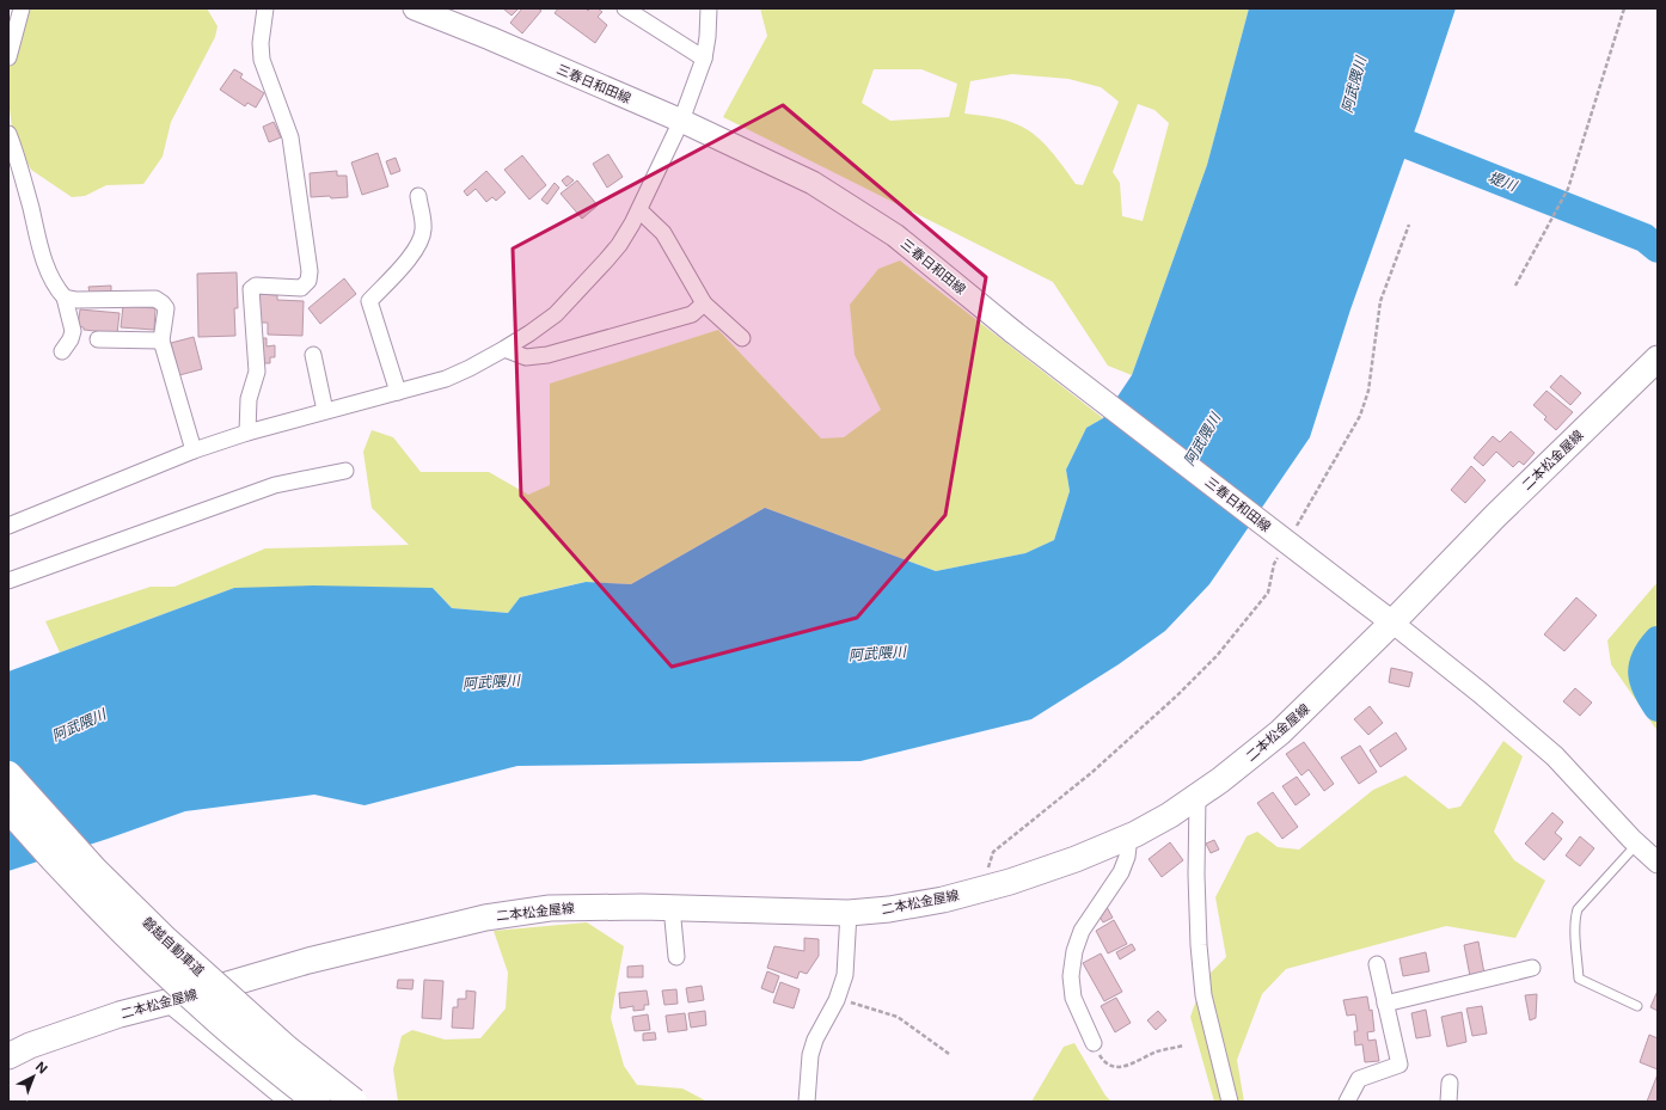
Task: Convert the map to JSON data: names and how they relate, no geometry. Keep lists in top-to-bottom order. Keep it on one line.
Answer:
{"streets":{"highway":["磐越自動車道"],"main road":["三春日和田線","二本松金屋線"]},"crossings":[["三春日和田線","二本松金屋線"]],"water":["阿武隈川","堤川"],"north":"top right"}
